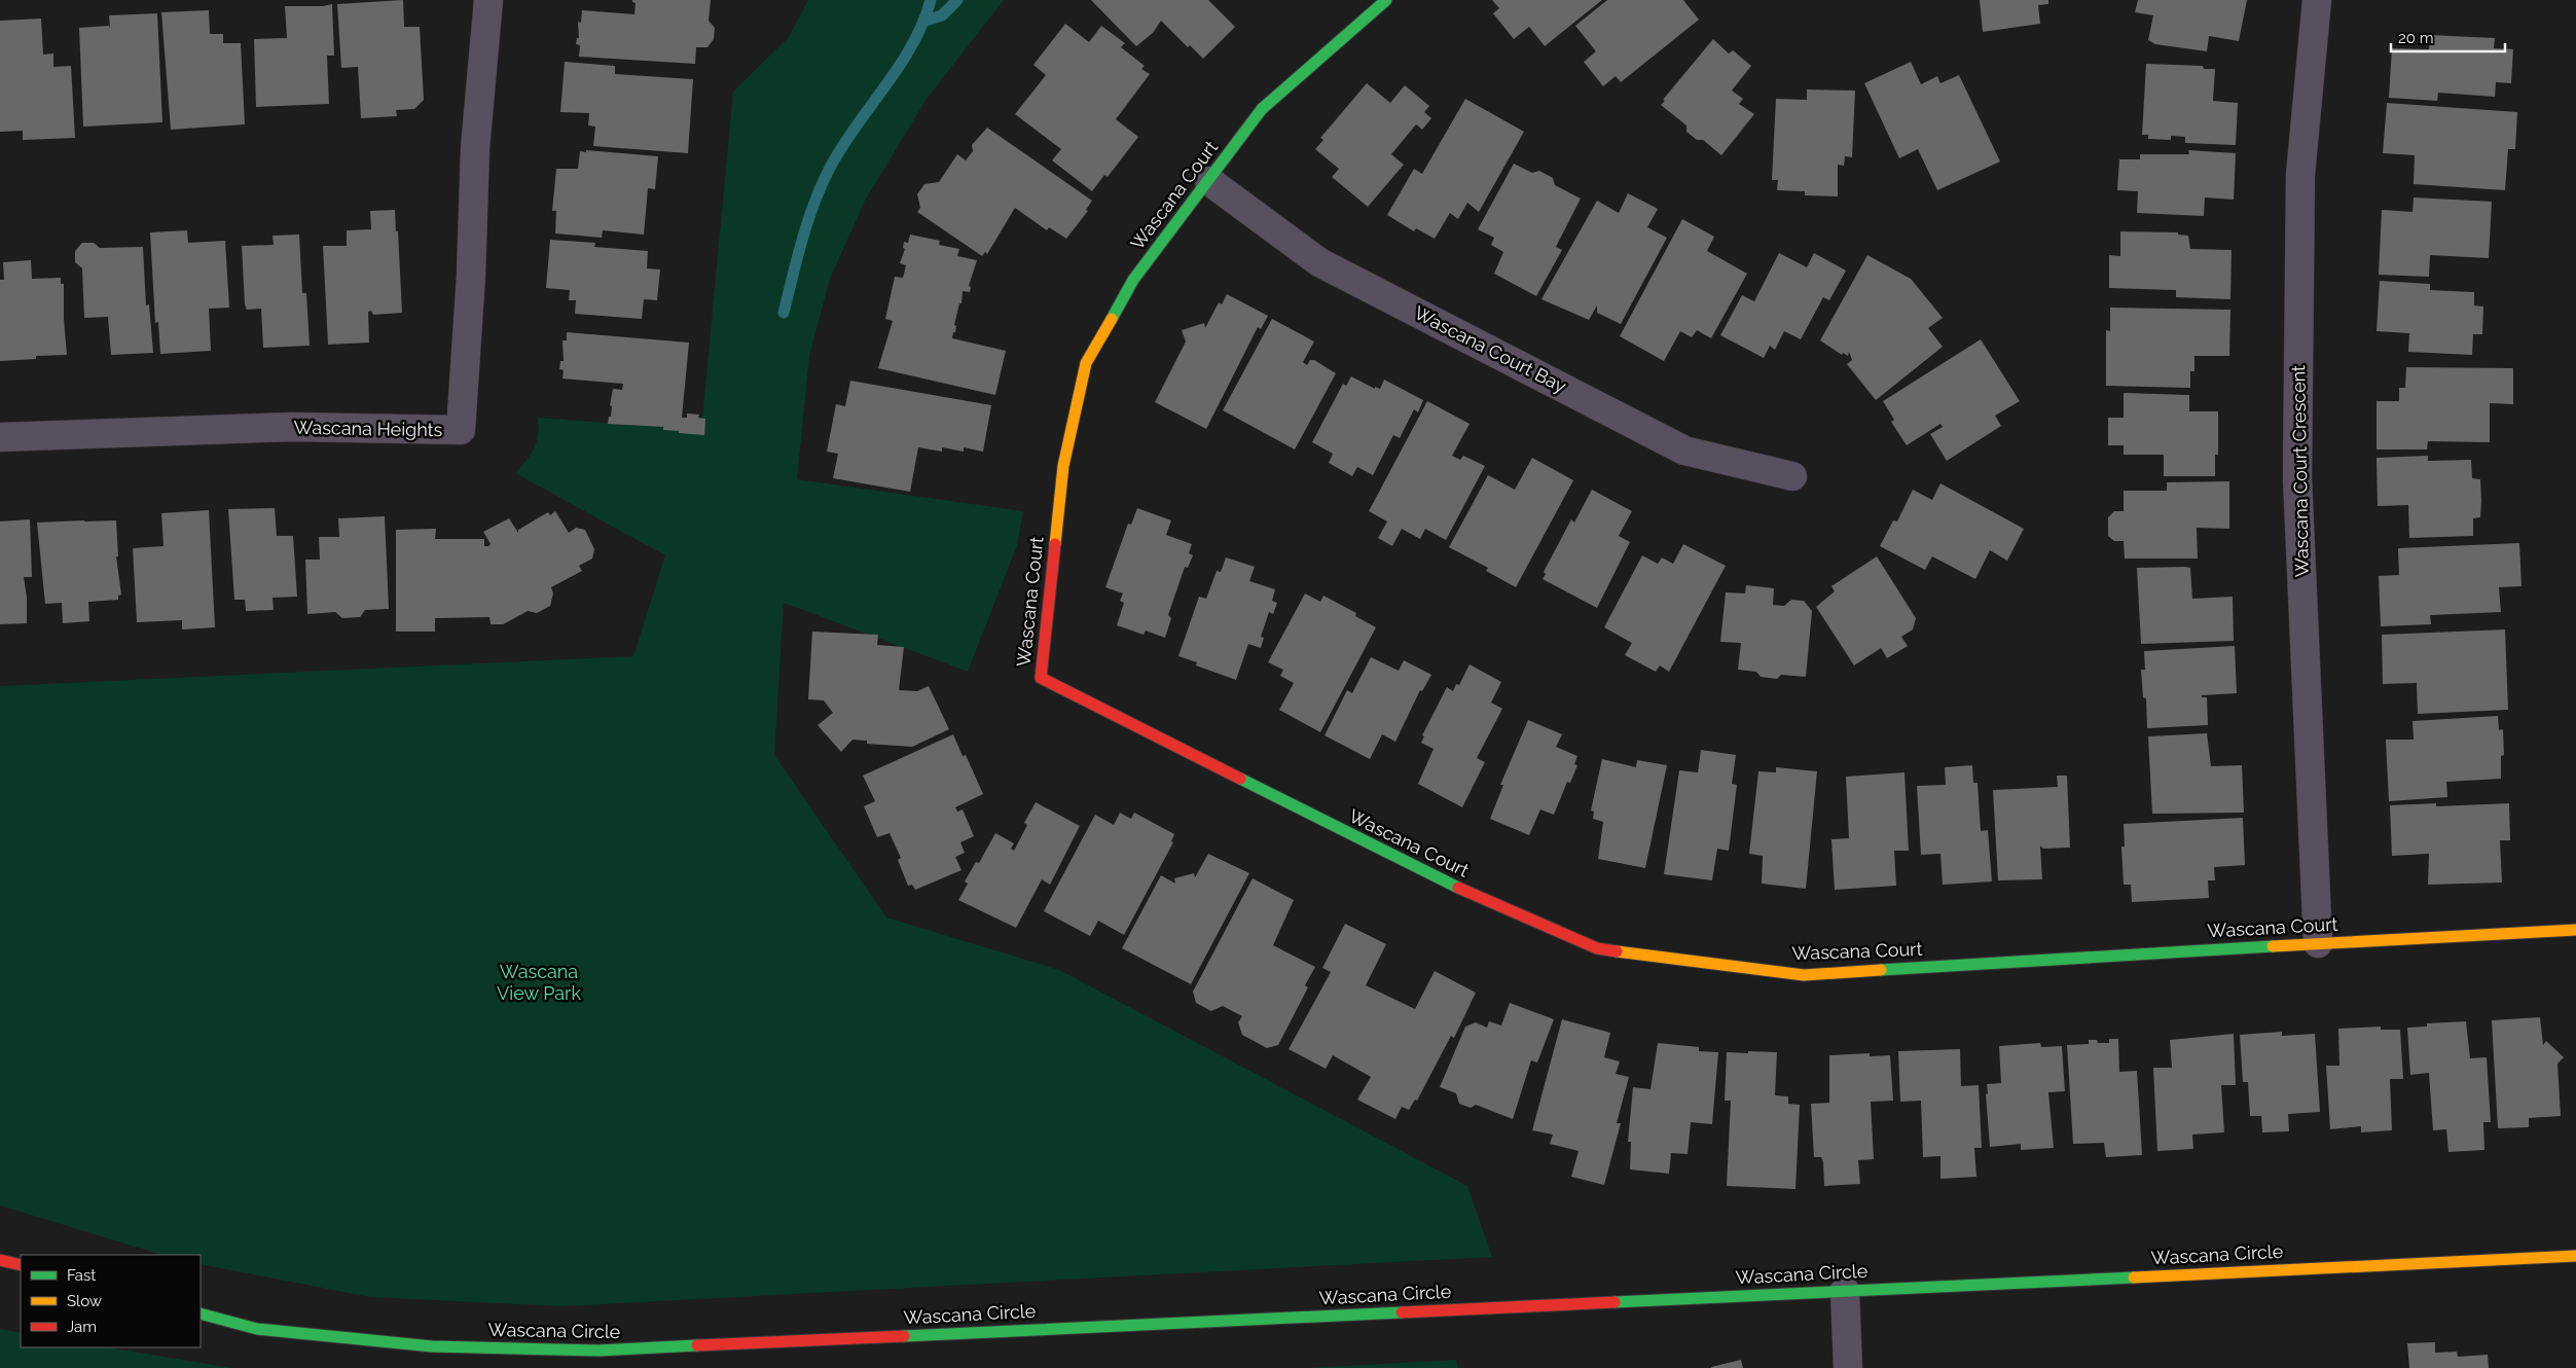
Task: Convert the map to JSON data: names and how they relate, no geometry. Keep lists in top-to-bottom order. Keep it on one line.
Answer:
{"streets":{"street":["Wascana Court","Wascana Court Bay","Wascana Heights","Wascana Court Crescent","Wascana Circle"]},"crossings":[["Wascana Court","Wascana Court Bay"],["Wascana Court","Wascana Court Crescent"]],"parks":["Wascana View Park"],"legend":["Fast","Slow","Jam"],"scale_bar":"20 m"}
